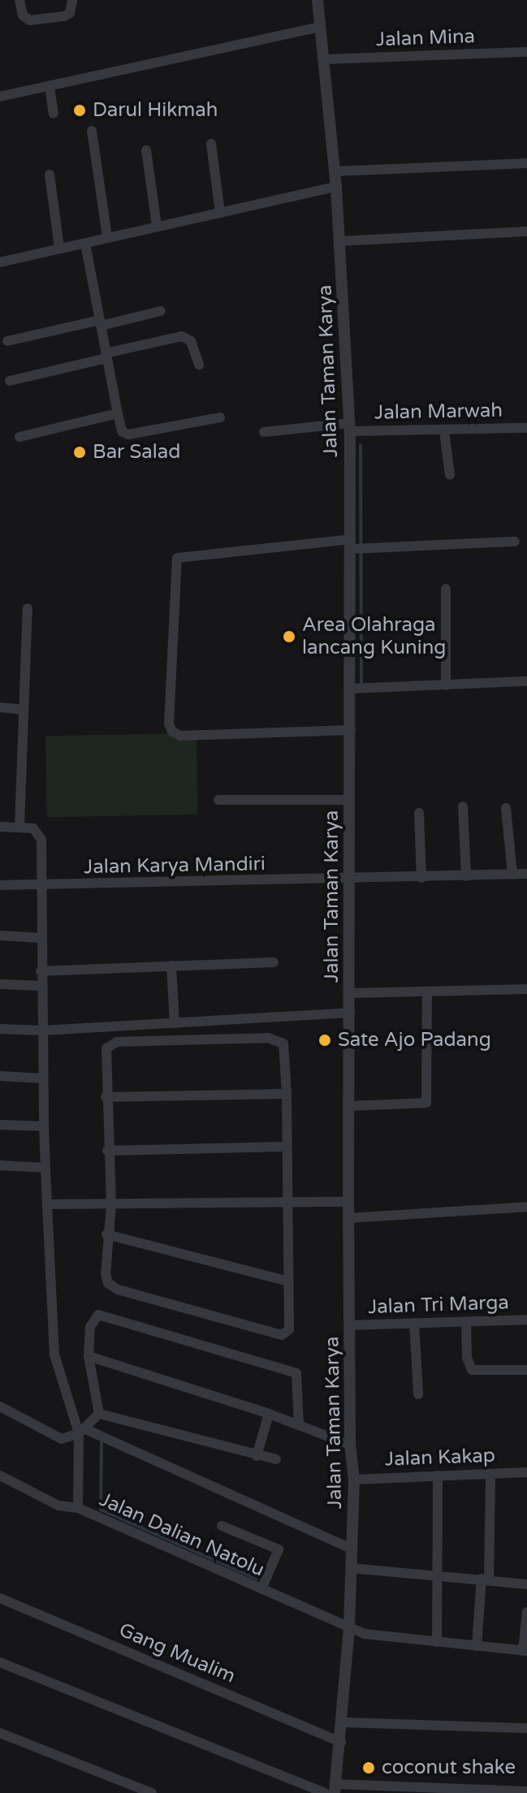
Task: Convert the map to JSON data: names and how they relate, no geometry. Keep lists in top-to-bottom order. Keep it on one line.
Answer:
{"streets":{"street":["Jalan Mina","Jalan Taman Karya","Jalan Marwah","Jalan Karya Mandiri","Jalan Tri Marga","Jalan Kakap","Jalan Dalian Natolu","Gang Mualim"]},"crossings":[["Jalan Mina","Jalan Taman Karya"],["Jalan Taman Karya","Jalan Marwah"],["Jalan Taman Karya","Jalan Karya Mandiri"],["Jalan Taman Karya","Jalan Tri Marga"],["Jalan Taman Karya","Jalan Kakap"],["Jalan Taman Karya","Jalan Dalian Natolu"],["Jalan Taman Karya","Gang Mualim"]],"places":["Darul Hikmah","Bar Salad","Area Olahraga lancang Kuning","Sate Ajo Padang","coconut shake"]}
